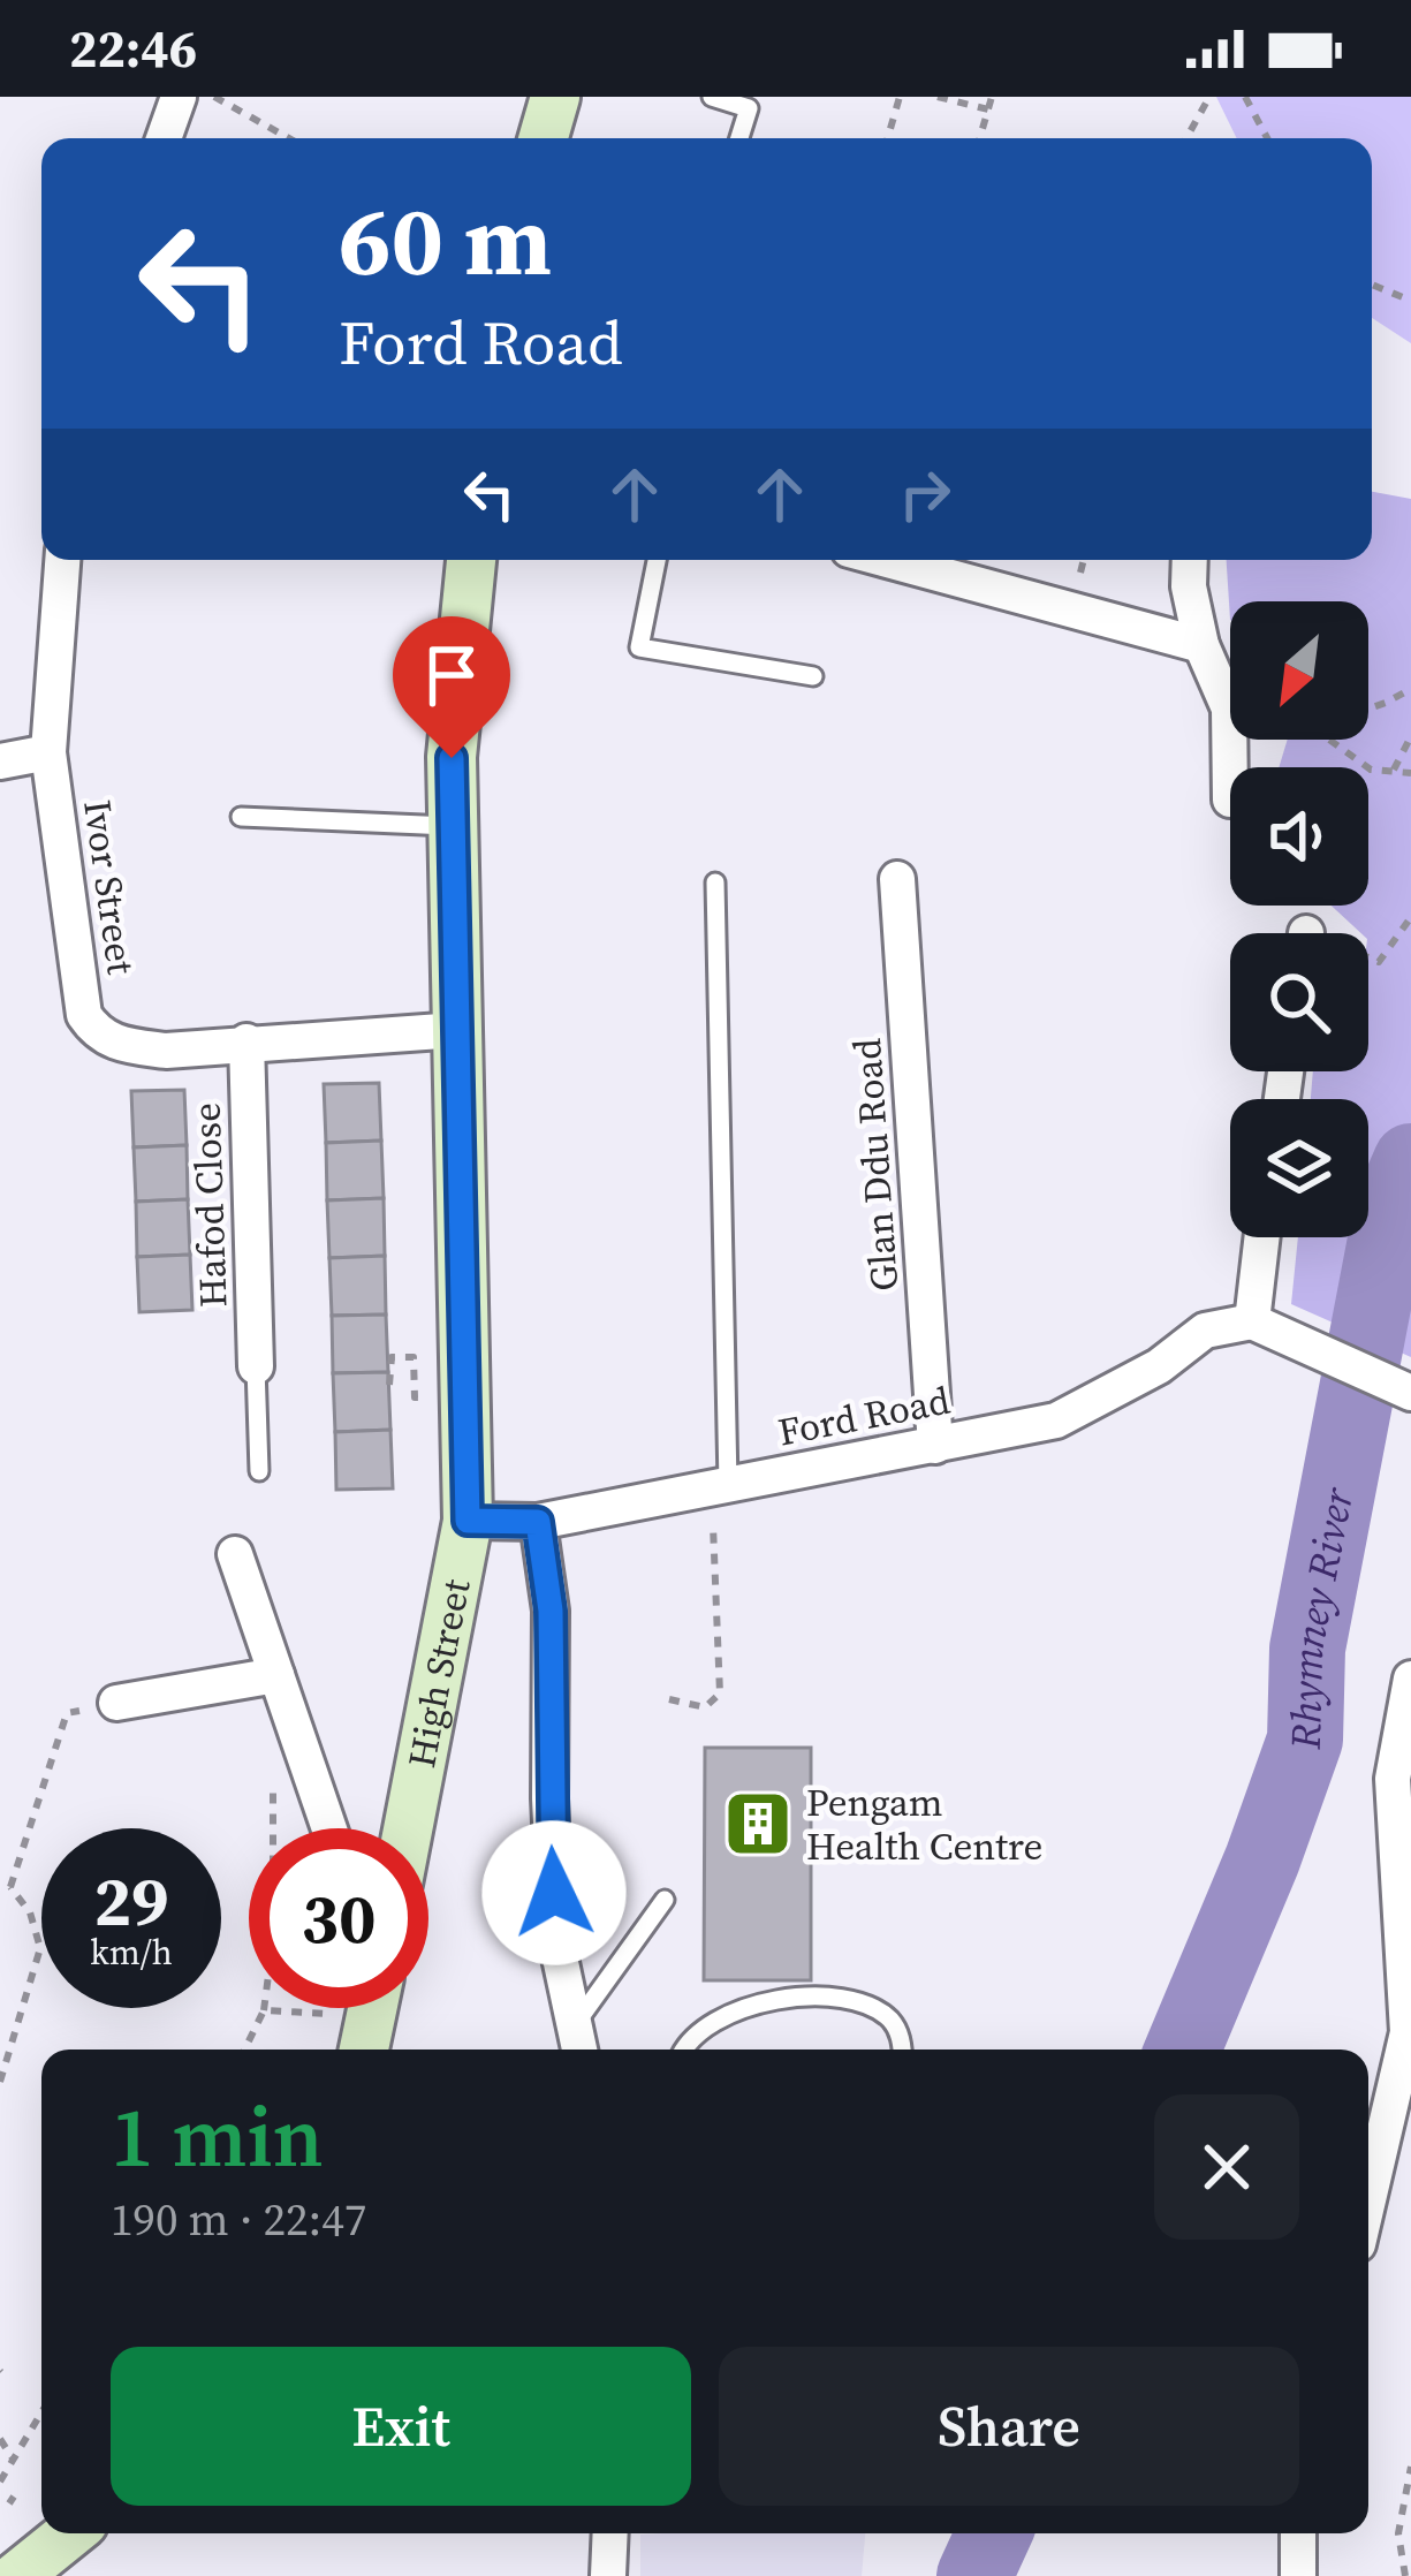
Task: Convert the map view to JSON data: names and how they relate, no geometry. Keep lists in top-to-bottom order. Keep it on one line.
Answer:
{"streets":{"main road":["High Street"],"street":["Ivor Street","Glan Ddu Road","Hafod Close","Ford Road"]},"crossings":[["Ivor Street","Hafod Close"],["Ivor Street","High Street"],["Glan Ddu Road","Ford Road"],["Ford Road","High Street"]],"water":["Rhymney River"],"places":{"building":["Pengam Health Centre"]},"north":"bottom left","page":{"status":"22:46","turn":["60 m","Ford Road"],"speed":"29 km/h","limit":"30","heading":["1 min","190 m · 22:47"],"buttons":["Exit","Share"]}}
